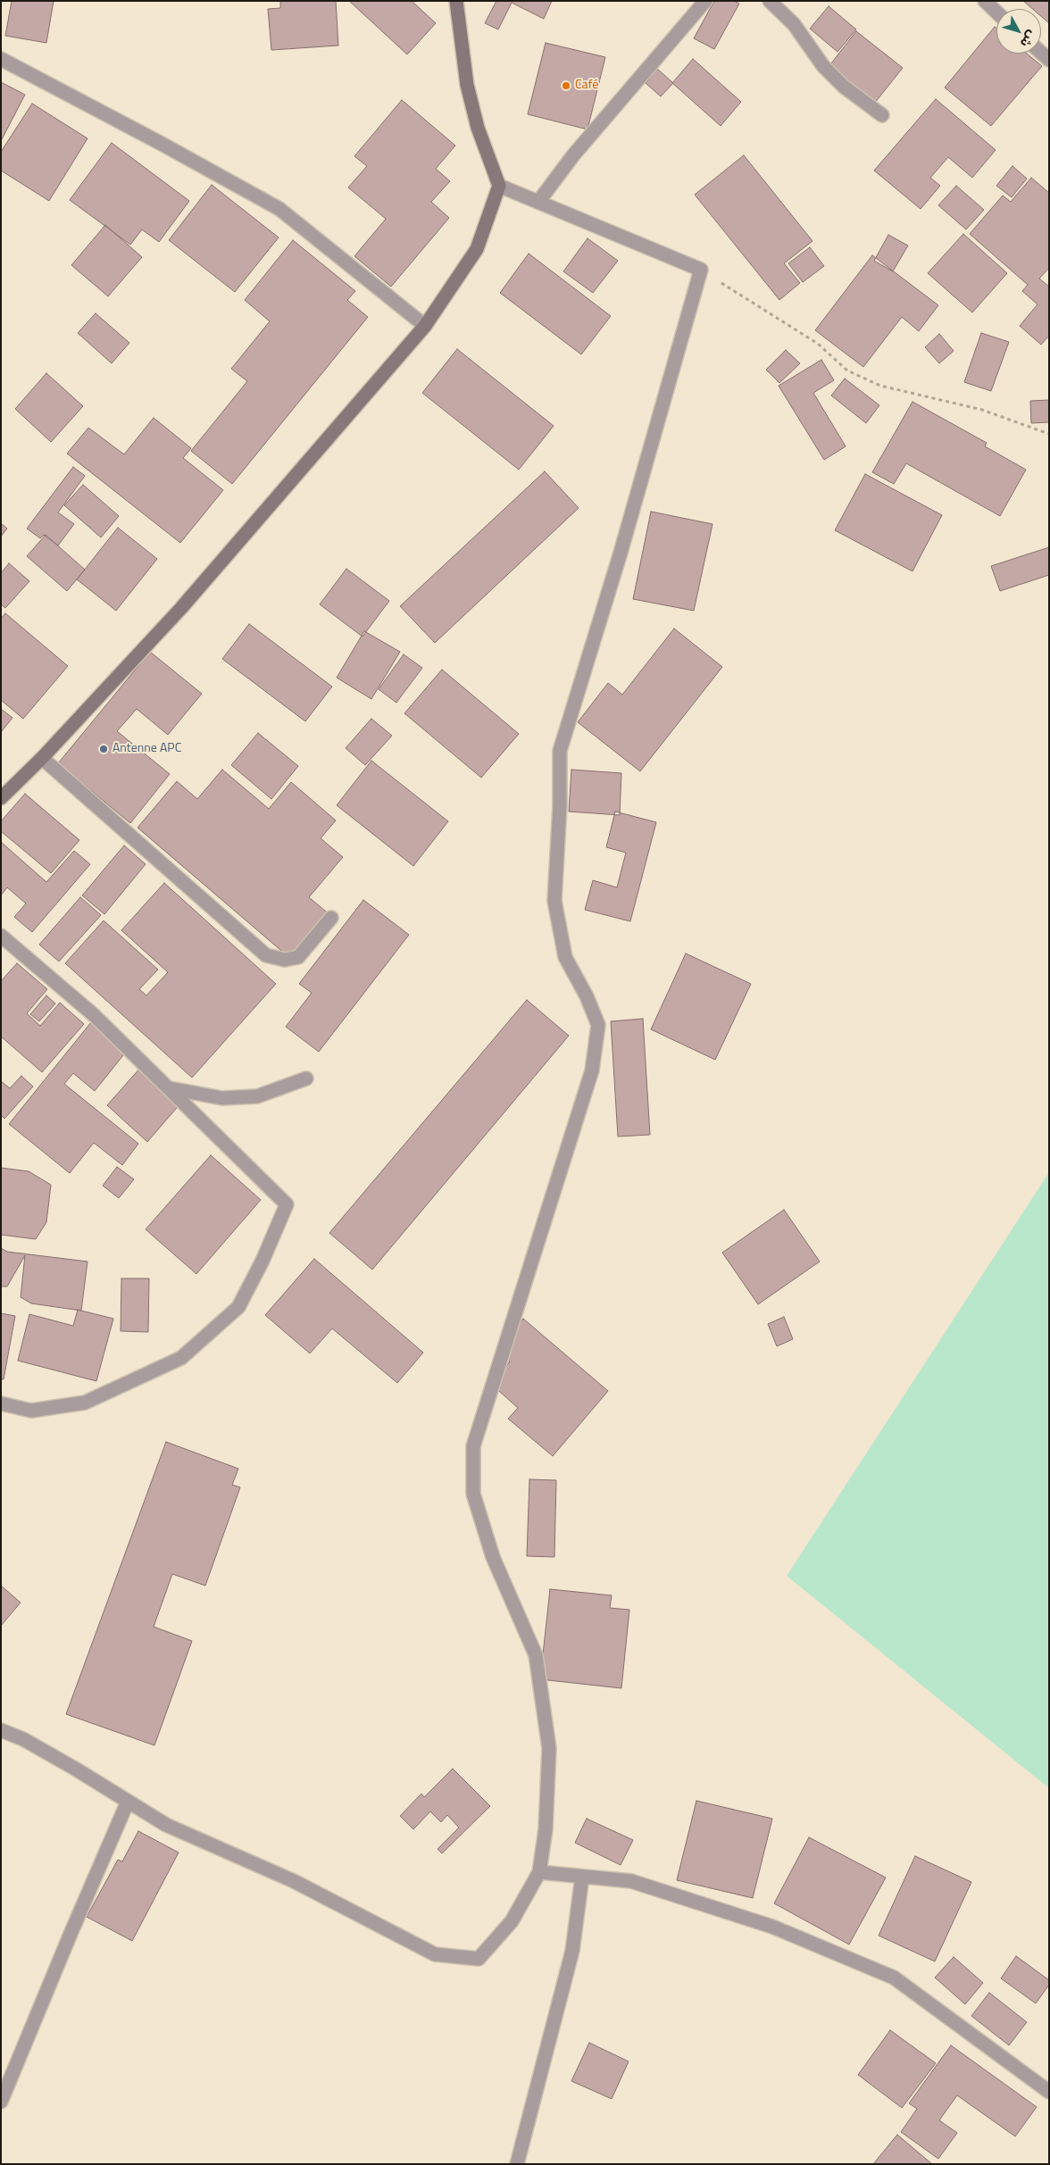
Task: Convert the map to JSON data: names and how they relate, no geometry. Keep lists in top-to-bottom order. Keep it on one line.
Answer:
{"places":["Café","Antenne APC"],"north":"bottom right"}
